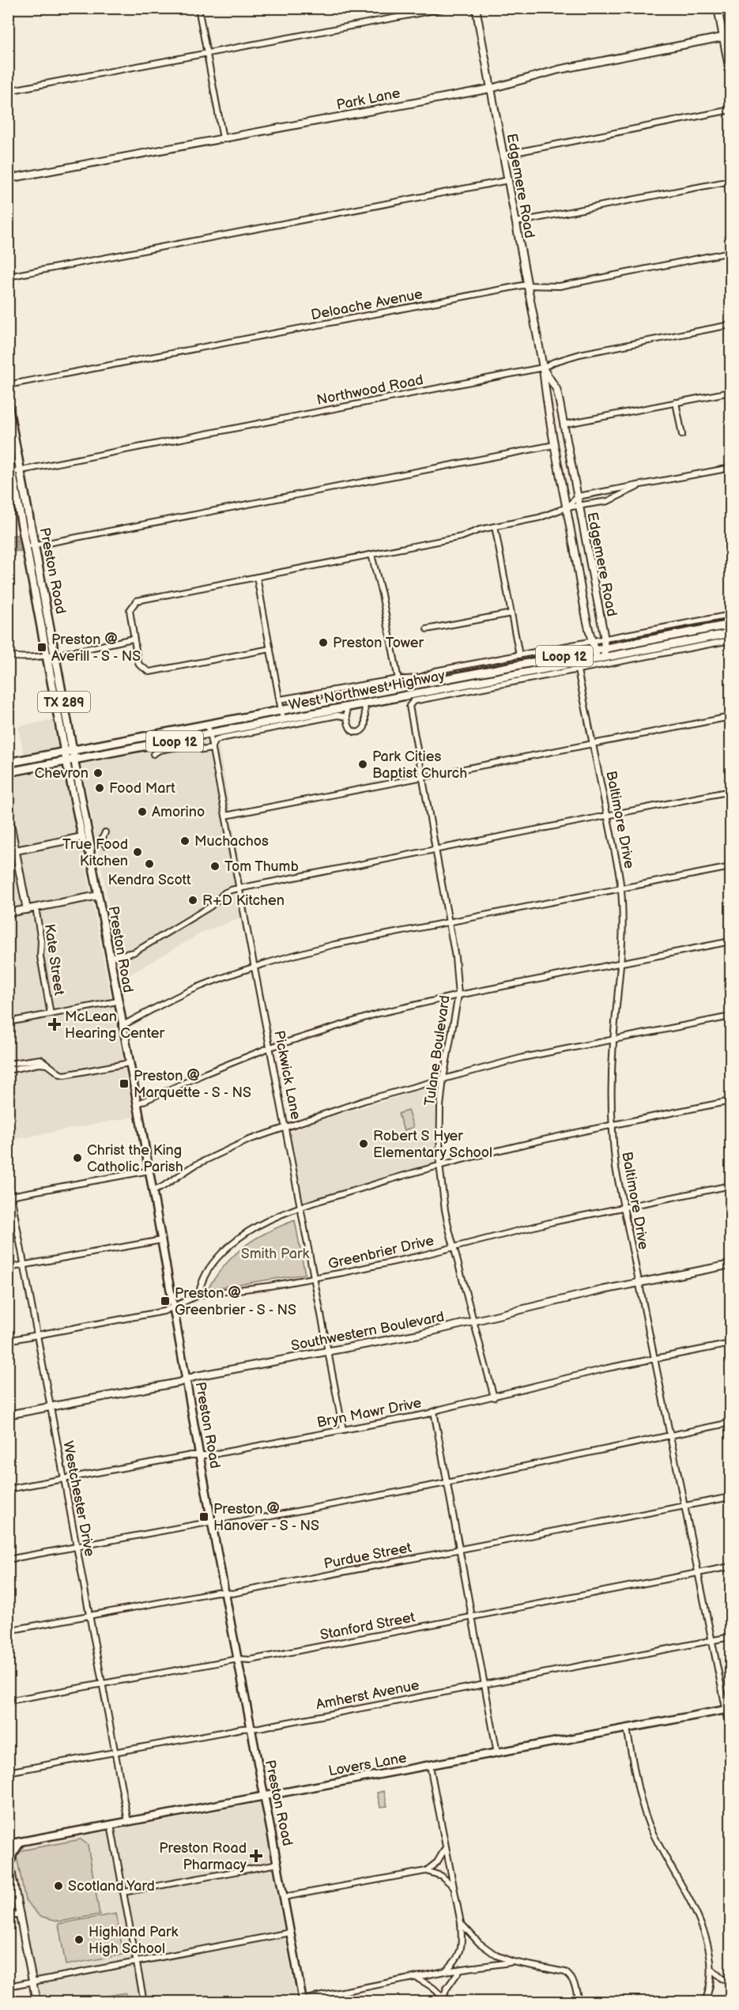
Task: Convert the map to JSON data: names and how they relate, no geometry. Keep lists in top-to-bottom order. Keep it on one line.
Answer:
{"streets":{"main road":["Preston Road","Loop 12","West Northwest Highway","TX 289","Lovers Lane"],"street":["Park Lane","Edgemere Road","Deloache Avenue","Northwood Road","Baltimore Drive","Kate Street","Tulane Boulevard","Pickwick Lane","Greenbrier Drive","Southwestern Boulevard","Bryn Mawr Drive","Westchester Drive","Purdue Street","Stanford Street","Amherst Avenue"]},"crossings":[["Park Lane","Edgemere Road"],["Edgemere Road","Deloache Avenue"],["Edgemere Road","Northwood Road"],["Edgemere Road","West Northwest Highway"],["Northwood Road","Preston Road"],["Preston Road","West Northwest Highway"],["Preston Road","Greenbrier Drive"],["Preston Road","Southwestern Boulevard"],["Preston Road","Bryn Mawr Drive"],["Preston Road","Purdue Street"],["Preston Road","Stanford Street"],["Preston Road","Amherst Avenue"],["Preston Road","Lovers Lane"],["West Northwest Highway","Pickwick Lane"],["Baltimore Drive","Tulane Boulevard"],["Baltimore Drive","Greenbrier Drive"],["Baltimore Drive","Southwestern Boulevard"],["Baltimore Drive","Bryn Mawr Drive"],["Baltimore Drive","Purdue Street"],["Baltimore Drive","Stanford Street"],["Baltimore Drive","Amherst Avenue"],["Baltimore Drive","Lovers Lane"],["Tulane Boulevard","Greenbrier Drive"],["Tulane Boulevard","Southwestern Boulevard"],["Tulane Boulevard","Bryn Mawr Drive"],["Pickwick Lane","Greenbrier Drive"],["Pickwick Lane","Southwestern Boulevard"],["Pickwick Lane","Bryn Mawr Drive"],["Greenbrier Drive","Westchester Drive"],["Southwestern Boulevard","Westchester Drive"],["Bryn Mawr Drive","Westchester Drive"],["Westchester Drive","Purdue Street"],["Westchester Drive","Stanford Street"],["Westchester Drive","Amherst Avenue"],["Westchester Drive","Lovers Lane"]],"parks":["Smith Park"],"places":{"other":["Preston Tower","Park Cities Baptist Church","Chevron","Food Mart","Amorino","Muchachos","True Food Kitchen","Kendra Scott","Tom Thumb","R+D Kitchen","Robert S Hyer Elementary School","Christ the King Catholic Parish","Scotland Yard","Highland Park High School"],"transit":["Preston @ Averill - S - NS","Preston @ Marquette - S - NS","Preston @ Greenbrier - S - NS","Preston @ Hanover - S - NS"],"health":["McLean Hearing Center","Preston Road Pharmacy"]}}
